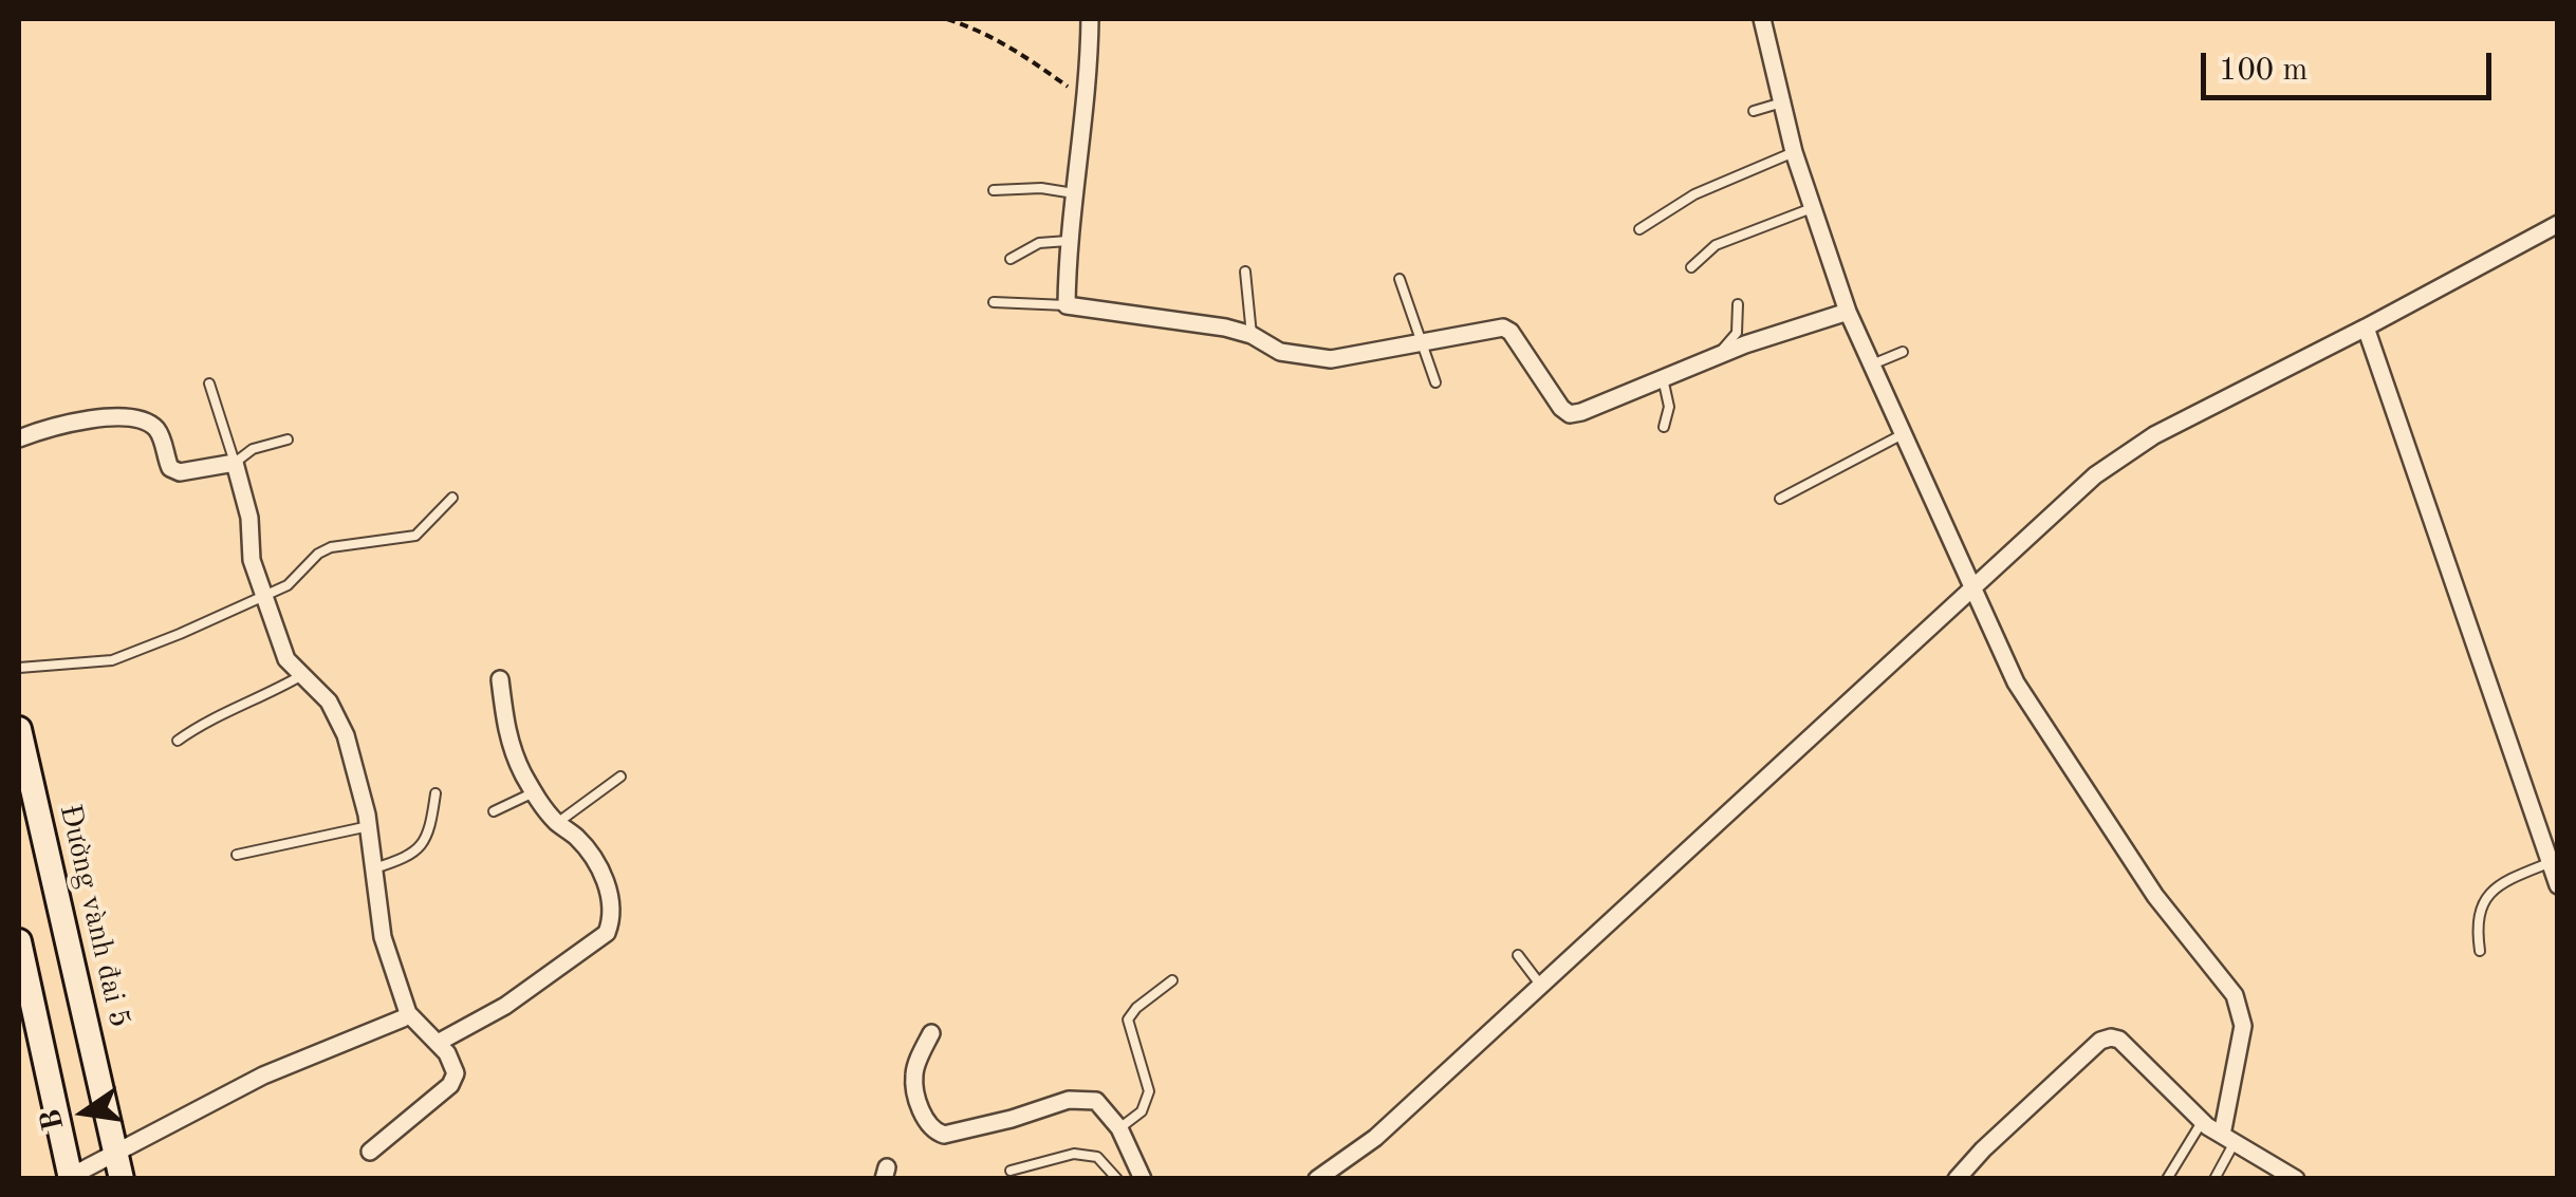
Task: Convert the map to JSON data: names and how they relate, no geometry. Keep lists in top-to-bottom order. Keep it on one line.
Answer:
{"streets":{"main road":["Đường vành đai 5"]},"scale_bar":"100 m","north":"left"}
